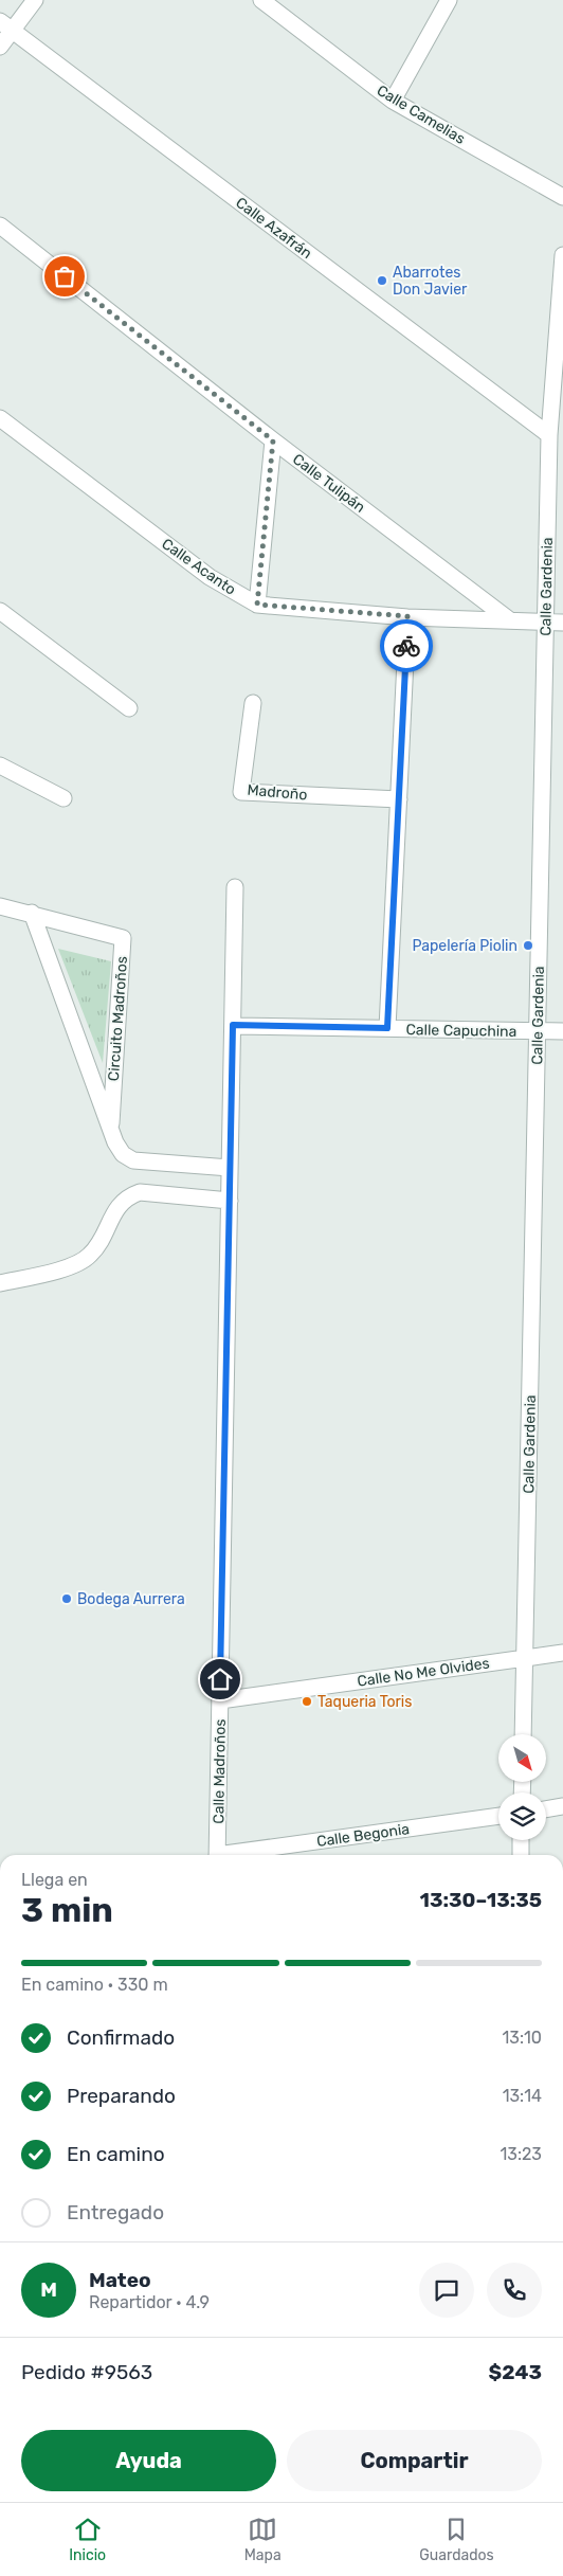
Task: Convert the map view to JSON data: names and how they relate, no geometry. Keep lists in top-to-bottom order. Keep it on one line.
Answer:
{"streets":{"street":["Calle Camelias","Calle Azafrán","Calle Tulipán","Calle Acanto","Calle Gardenia","Madroño","Circuito Madroños","Calle Capuchina","Calle No Me Olvides","Calle Madroños","Calle Begonia"]},"crossings":[["Calle Azafrán","Calle Gardenia"],["Calle Tulipán","Calle Acanto"],["Calle Acanto","Calle Gardenia"],["Calle Gardenia","Calle Capuchina"],["Calle Gardenia","Calle No Me Olvides"],["Circuito Madroños","Calle Madroños"],["Calle Capuchina","Calle Madroños"],["Calle No Me Olvides","Calle Madroños"]],"places":["Abarrotes Don Javier","Papelería Piolin","Bodega Aurrera","Taqueria Toris"],"north":"bottom right","page":{"heading":["3 min","Llega en","13:30–13:35"],"panel":["Mateo","Repartidor · 4.9","Pedido #9563","$243"],"bar":"En camino · 330 m","list":[["Confirmado","13:10"],["Preparando","13:14"],["En camino","13:23"],"Entregado"],"round":"M","buttons":["Ayuda","Compartir"],"tabs":["Inicio","Mapa","Guardados"]}}
